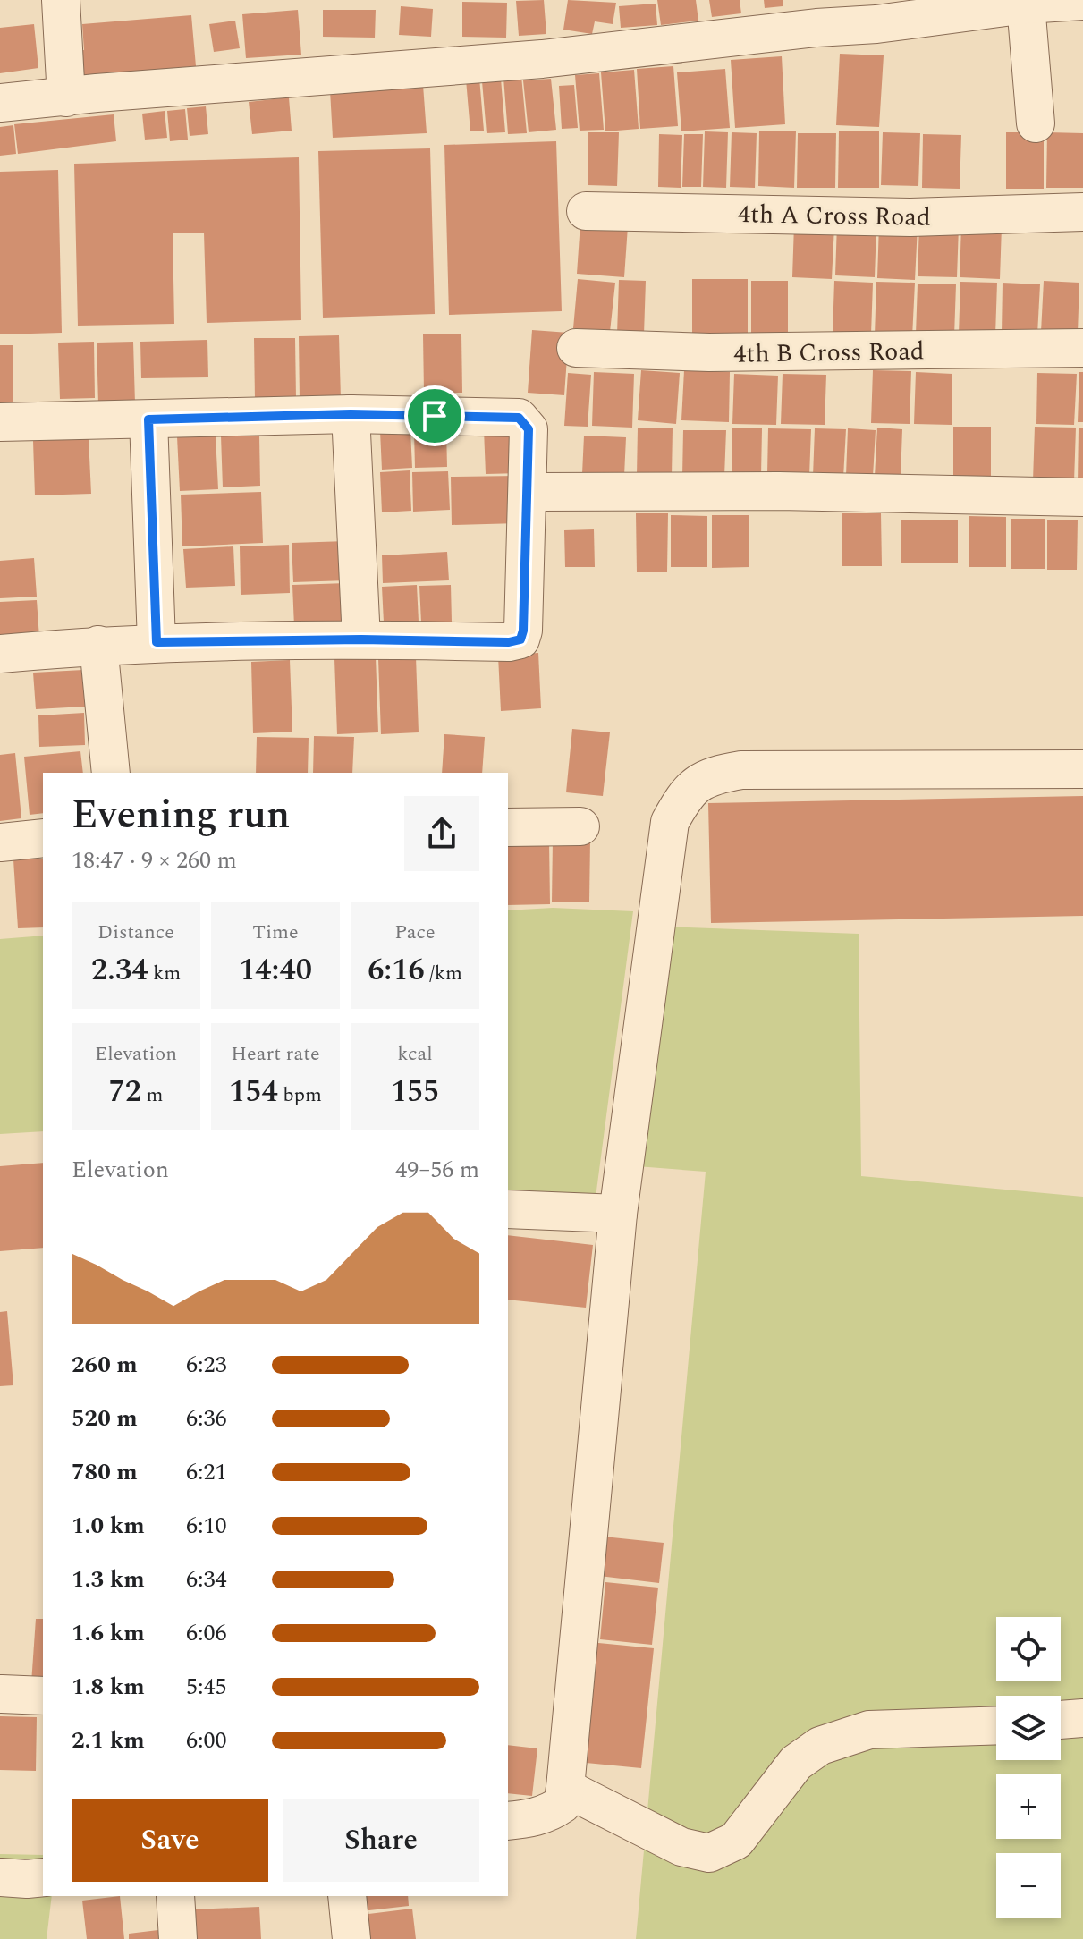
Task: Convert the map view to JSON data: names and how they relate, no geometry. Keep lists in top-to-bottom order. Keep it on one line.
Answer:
{"streets":{"street":["4th A Cross Road","4th B Cross Road"]},"page":{"heading":["Evening run","18:47 · 9 × 260 m"],"stats":[["Distance","2.34 km"],["Time","14:40"],["Pace","6:16 /km"],["Elevation","72 m"],["Heart rate","154 bpm"],["kcal","155"]],"chart":["Elevation","49–56 m"],"list":[{"name":"260 m","note":"6:23"},{"name":"520 m","note":"6:36"},{"name":"780 m","note":"6:21"},{"name":"1.0 km","note":"6:10"},{"name":"1.3 km","note":"6:34"},{"name":"1.6 km","note":"6:06"},{"name":"1.8 km","note":"5:45"},{"name":"2.1 km","note":"6:00"}],"map_buttons":["+","−"],"buttons":["Save","Share"]}}
